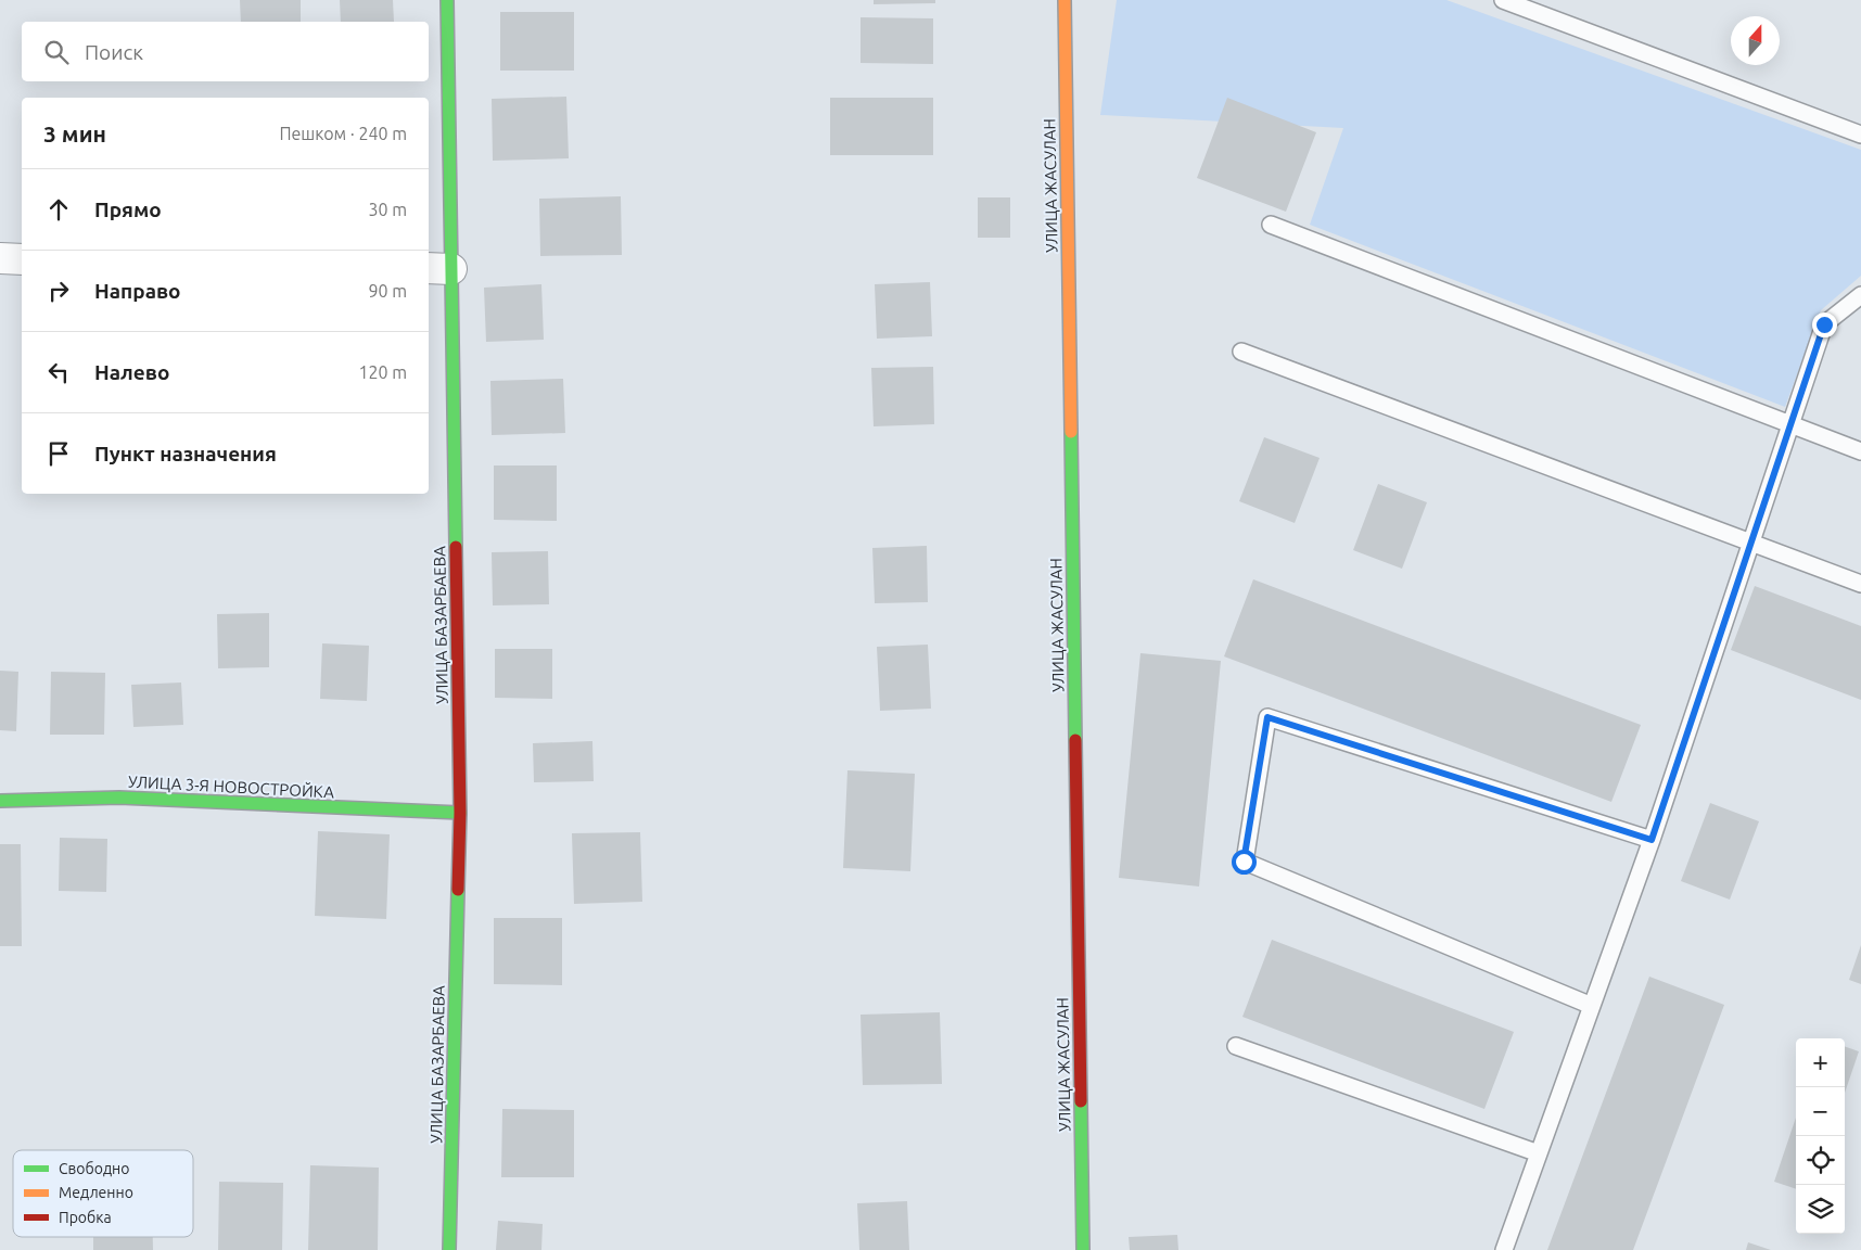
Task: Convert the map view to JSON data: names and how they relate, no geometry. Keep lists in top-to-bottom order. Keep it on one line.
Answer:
{"streets":{"street":["УЛИЦА ЖАСУЛАН","УЛИЦА БАЗАРБАЕВА","УЛИЦА 3-Я НОВОСТРОЙКА"]},"crossings":[["УЛИЦА БАЗАРБАЕВА","УЛИЦА 3-Я НОВОСТРОЙКА"]],"legend":["Свободно","Медленно","Пробка"],"north":"top","page":{"search":"Поиск","heading":["3 мин","Пешком · 240 m"],"list":[["Прямо","30 m"],["Направо","90 m"],["Налево","120 m"],"Пункт назначения"],"map_buttons":["+","−"]}}
